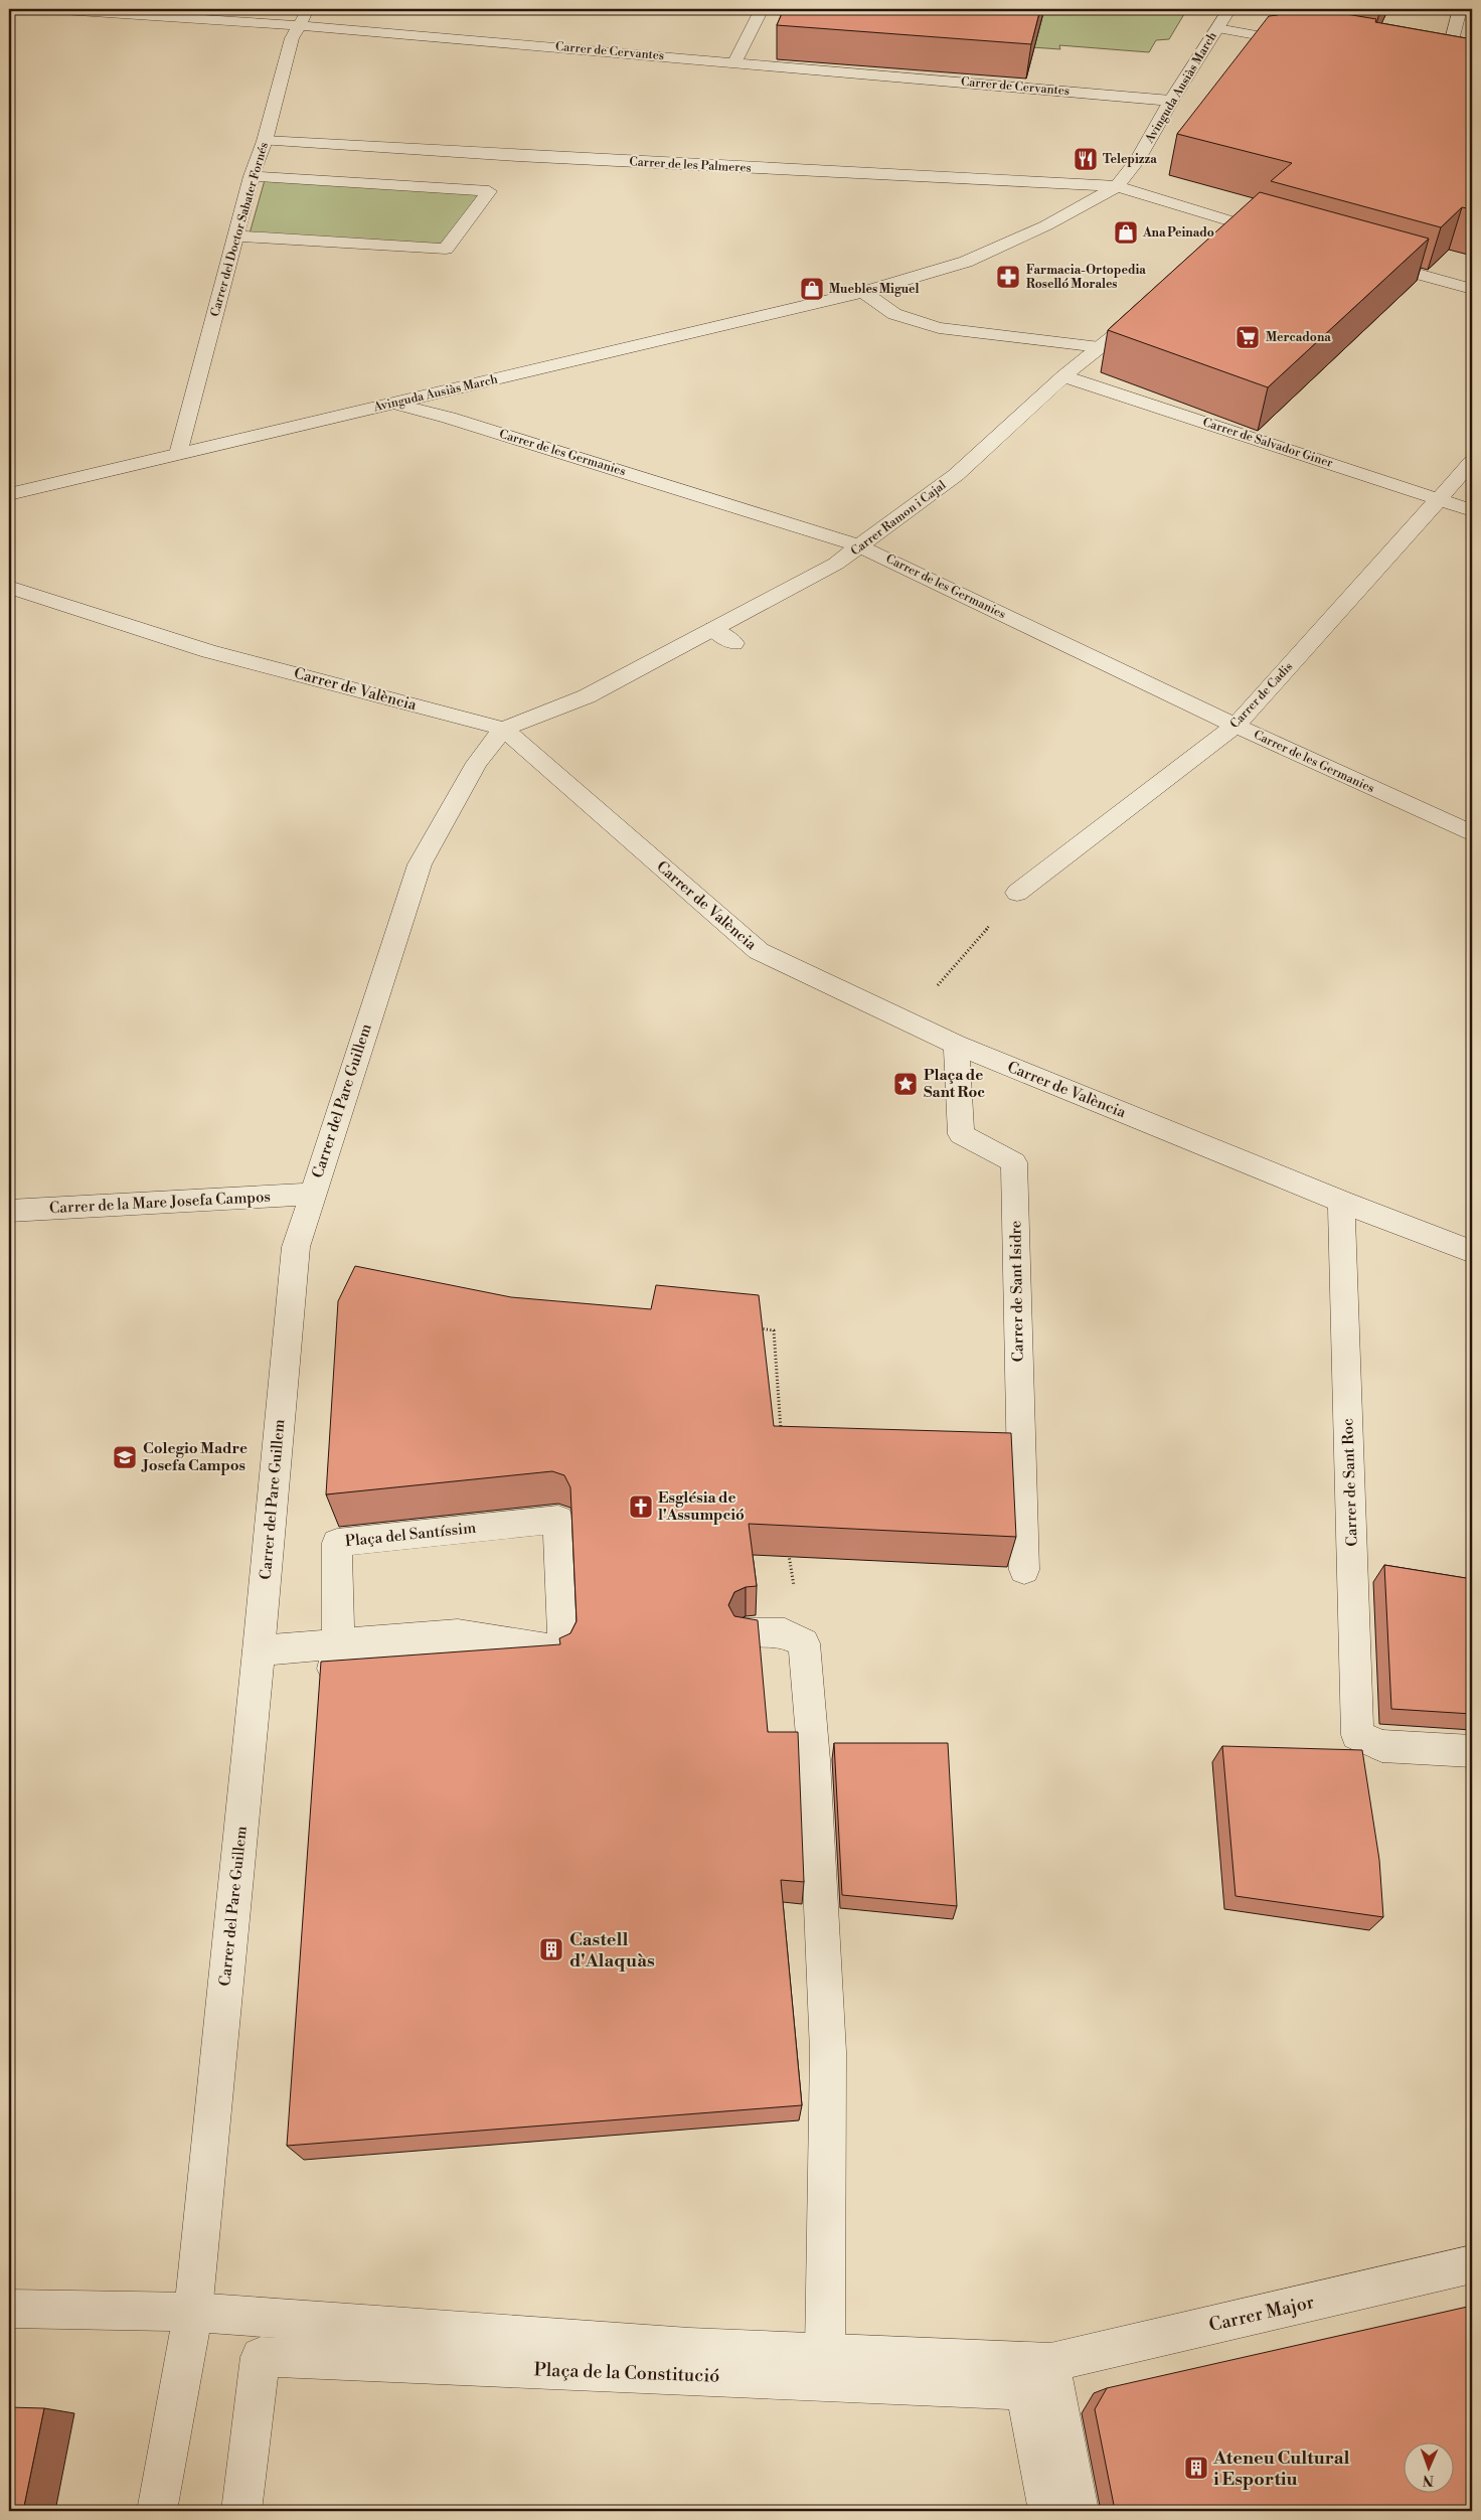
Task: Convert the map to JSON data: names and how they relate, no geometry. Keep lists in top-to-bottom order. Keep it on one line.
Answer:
{"streets":{"street":["Carrer de Cervantes","Avinguda Ausiàs March","Carrer de les Palmeres","Carrer del Doctor Sabater Fornés","Carrer de Salvador Giner","Carrer de les Germanies","Carrer Ramon i Cajal","Carrer de València","Carrer de Cadis","Carrer del Pare Guillem","Carrer de la Mare Josefa Campos","Carrer de Sant Isidre","Carrer de Sant Roc","Plaça del Santíssim","Carrer Major","Plaça de la Constitució"]},"crossings":[["Carrer de Cervantes","Avinguda Ausiàs March"],["Carrer de Cervantes","Carrer del Doctor Sabater Fornés"],["Avinguda Ausiàs March","Carrer de les Palmeres"],["Avinguda Ausiàs March","Carrer del Doctor Sabater Fornés"],["Avinguda Ausiàs March","Carrer de les Germanies"],["Carrer de les Palmeres","Carrer del Doctor Sabater Fornés"],["Carrer de Salvador Giner","Carrer Ramon i Cajal"],["Carrer de Salvador Giner","Carrer de Cadis"],["Carrer de les Germanies","Carrer Ramon i Cajal"],["Carrer de les Germanies","Carrer de Cadis"],["Carrer Ramon i Cajal","Carrer de València"],["Carrer Ramon i Cajal","Carrer del Pare Guillem"],["Carrer de València","Carrer del Pare Guillem"],["Carrer de València","Carrer de Sant Isidre"],["Carrer de València","Carrer de Sant Roc"],["Carrer del Pare Guillem","Carrer de la Mare Josefa Campos"],["Carrer del Pare Guillem","Plaça de la Constitució"],["Carrer Major","Plaça de la Constitució"]],"places":{"restaurant":["Telepizza"],"shop":["Ana Peinado","Muebles Miguel"],"pharmacy":["Farmacia-Ortopedia Roselló Morales"],"supermarket":["Mercadona"],"place":["Plaça de Sant Roc"],"school or university":["Colegio Madre Josefa Campos"],"church":["Església de l'Assumpció"],"building":["Castell d'Alaquàs","Ateneu Cultural i Esportiu"]},"north":"bottom"}
